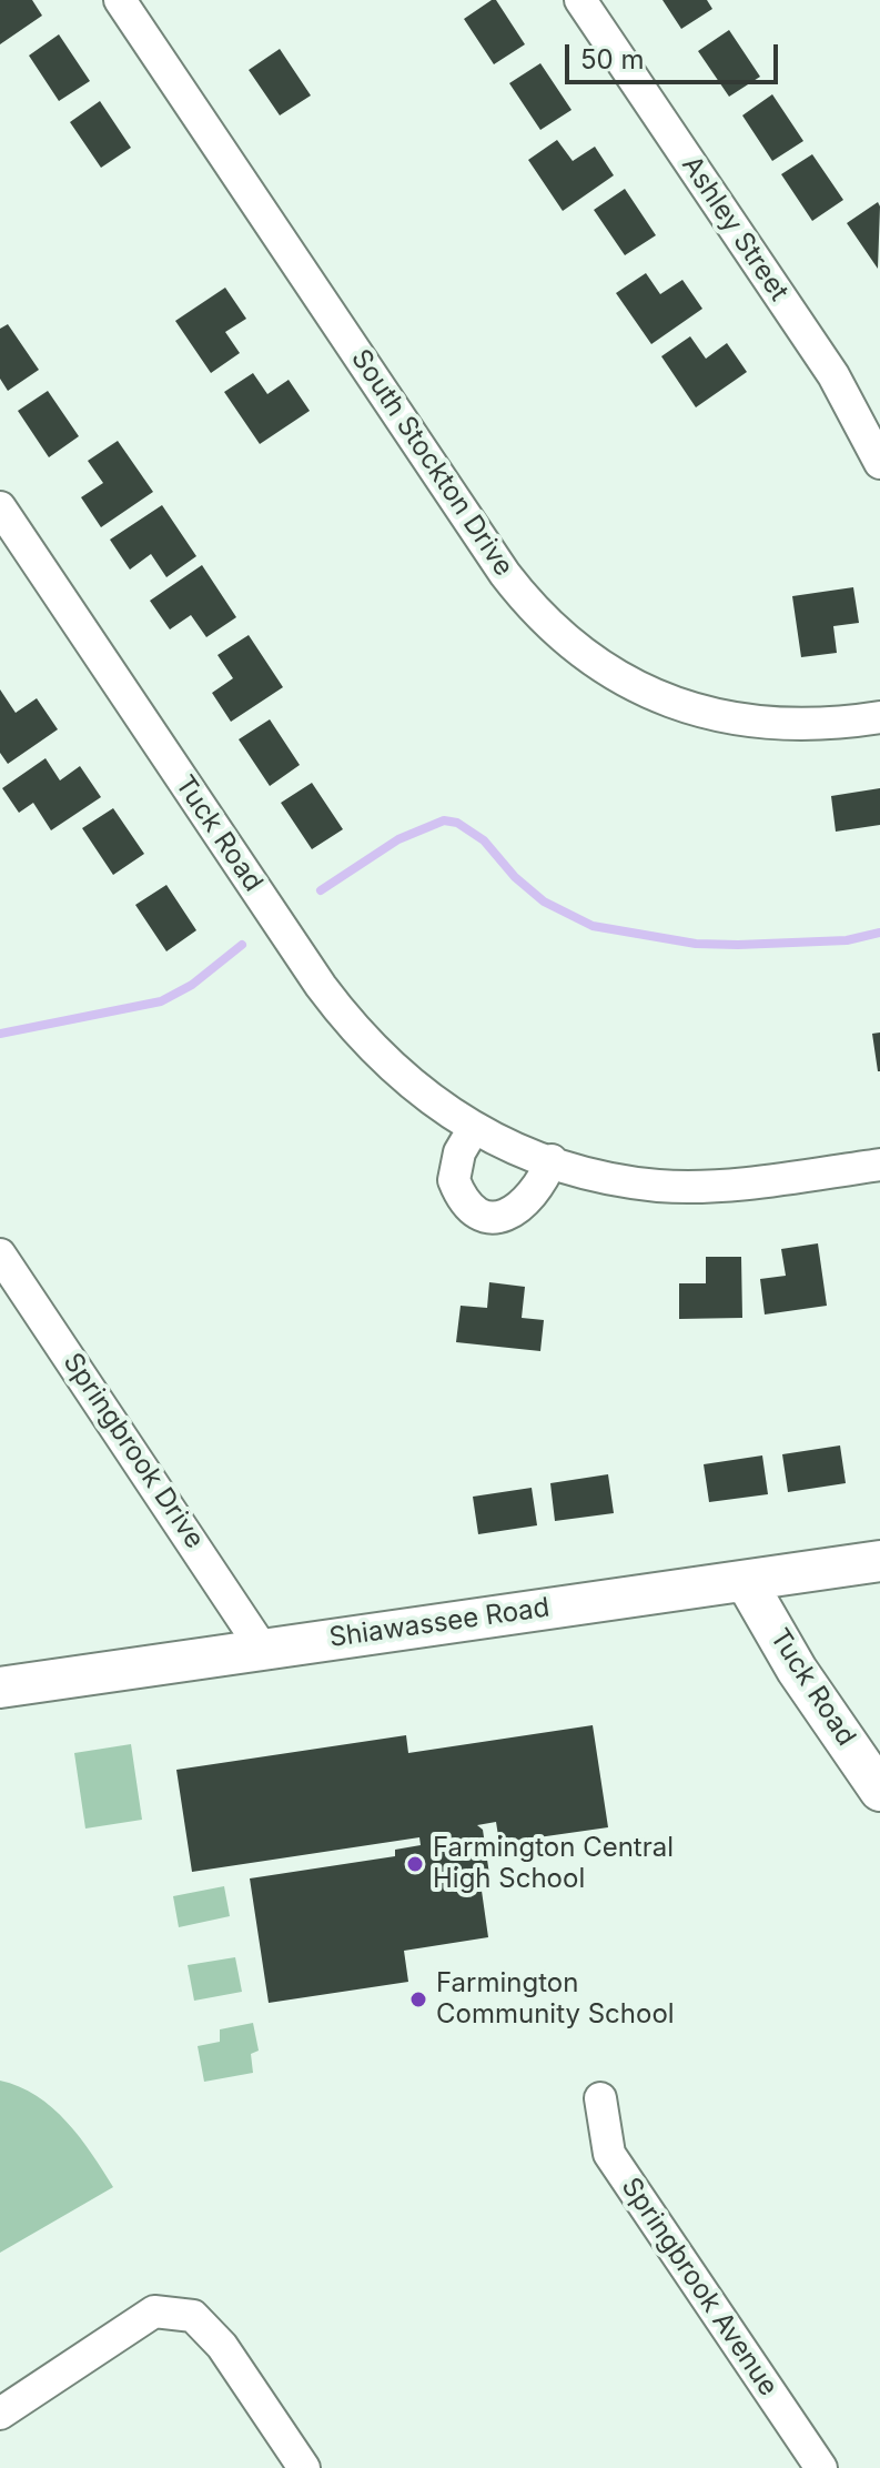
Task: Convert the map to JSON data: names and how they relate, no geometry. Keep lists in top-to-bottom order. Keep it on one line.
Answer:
{"streets":{"street":["Ashley Street","South Stockton Drive","Tuck Road","Springbrook Drive","Shiawassee Road","Springbrook Avenue"]},"crossings":[["Tuck Road","Shiawassee Road"],["Springbrook Drive","Shiawassee Road"]],"places":["Farmington Central High School","Farmington Community School"],"scale_bar":"50 m"}
